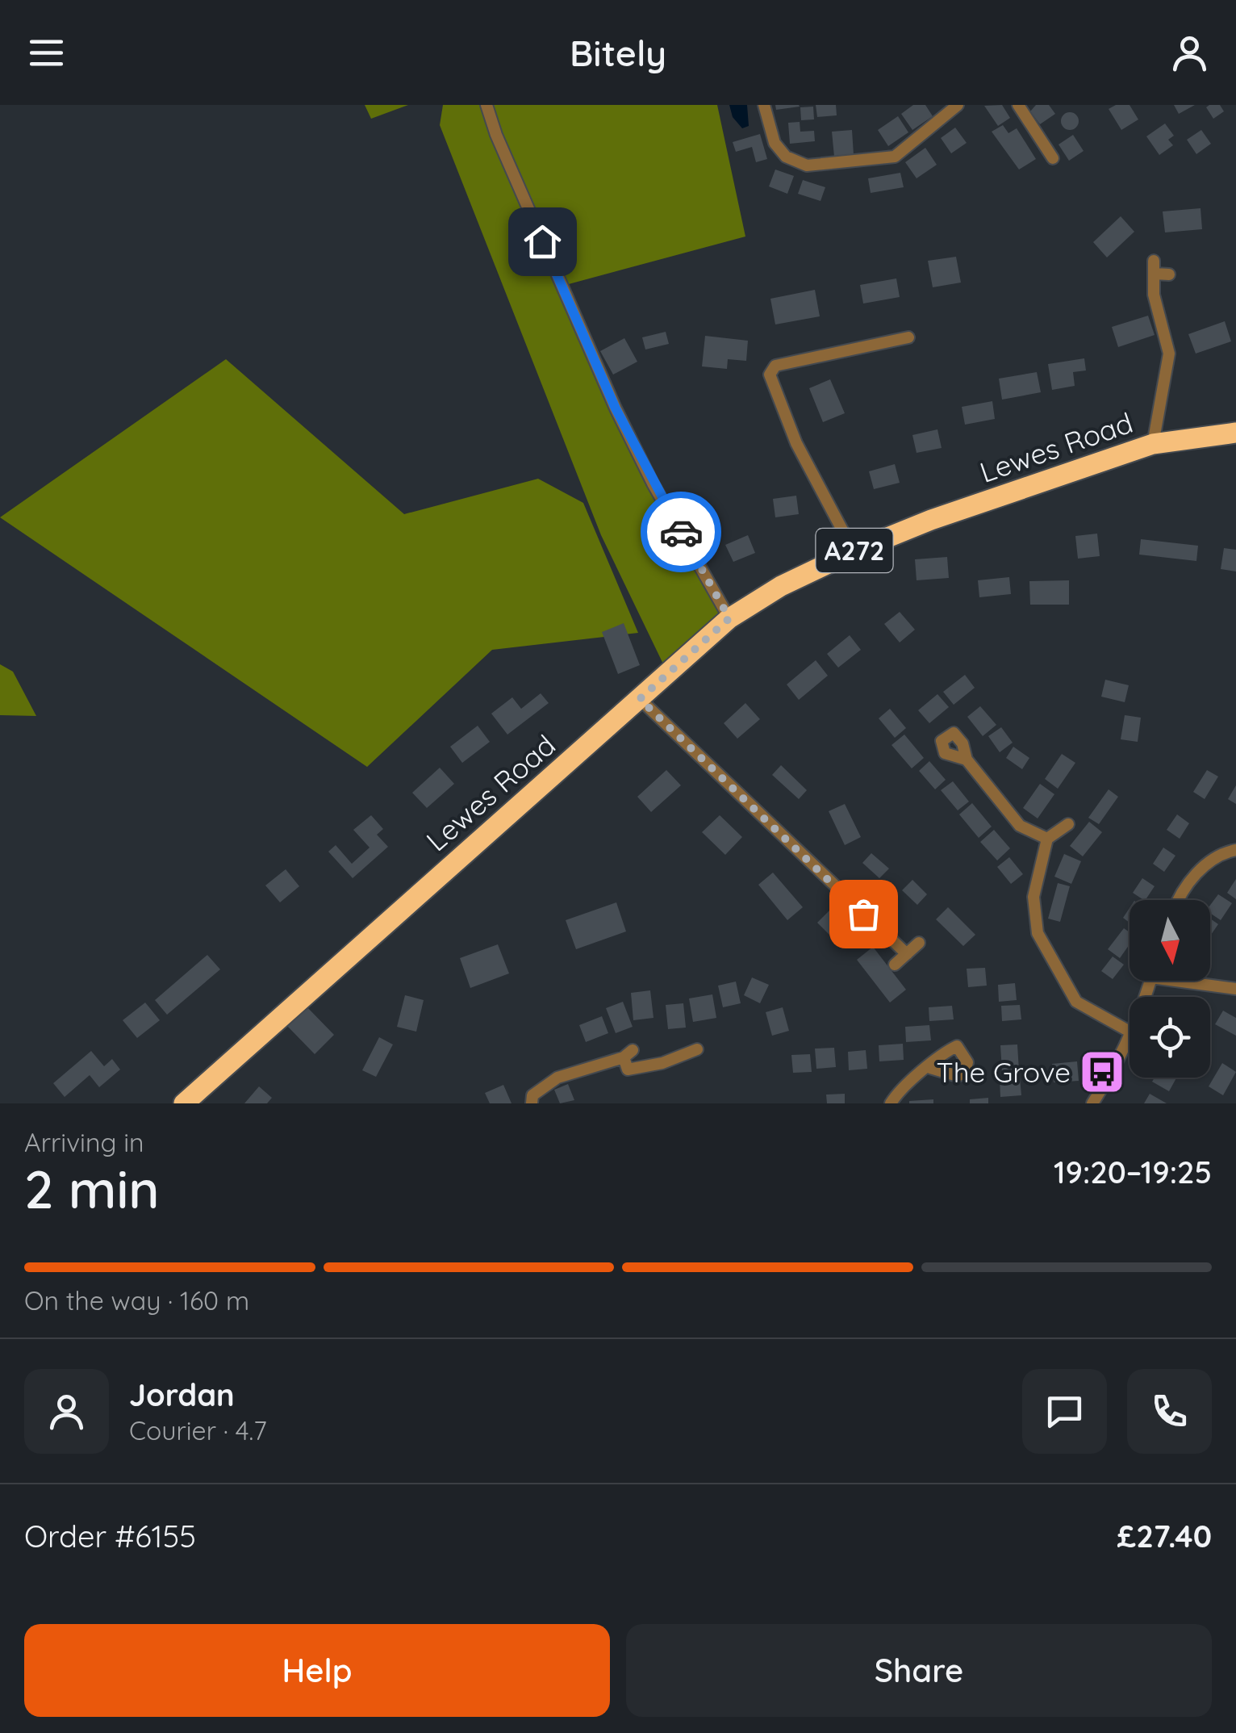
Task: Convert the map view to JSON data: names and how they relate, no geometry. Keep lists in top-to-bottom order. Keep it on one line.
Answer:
{"streets":{"highway":["Lewes Road","A272"]},"places":{"bus stop":["The Grove"]},"north":"bottom","page":{"header":"Bitely","heading":["2 min","Arriving in","19:20–19:25"],"panel":["Jordan","Courier · 4.7","Order #6155","£27.40"],"bar":"On the way · 160 m","buttons":["Help","Share"]}}
